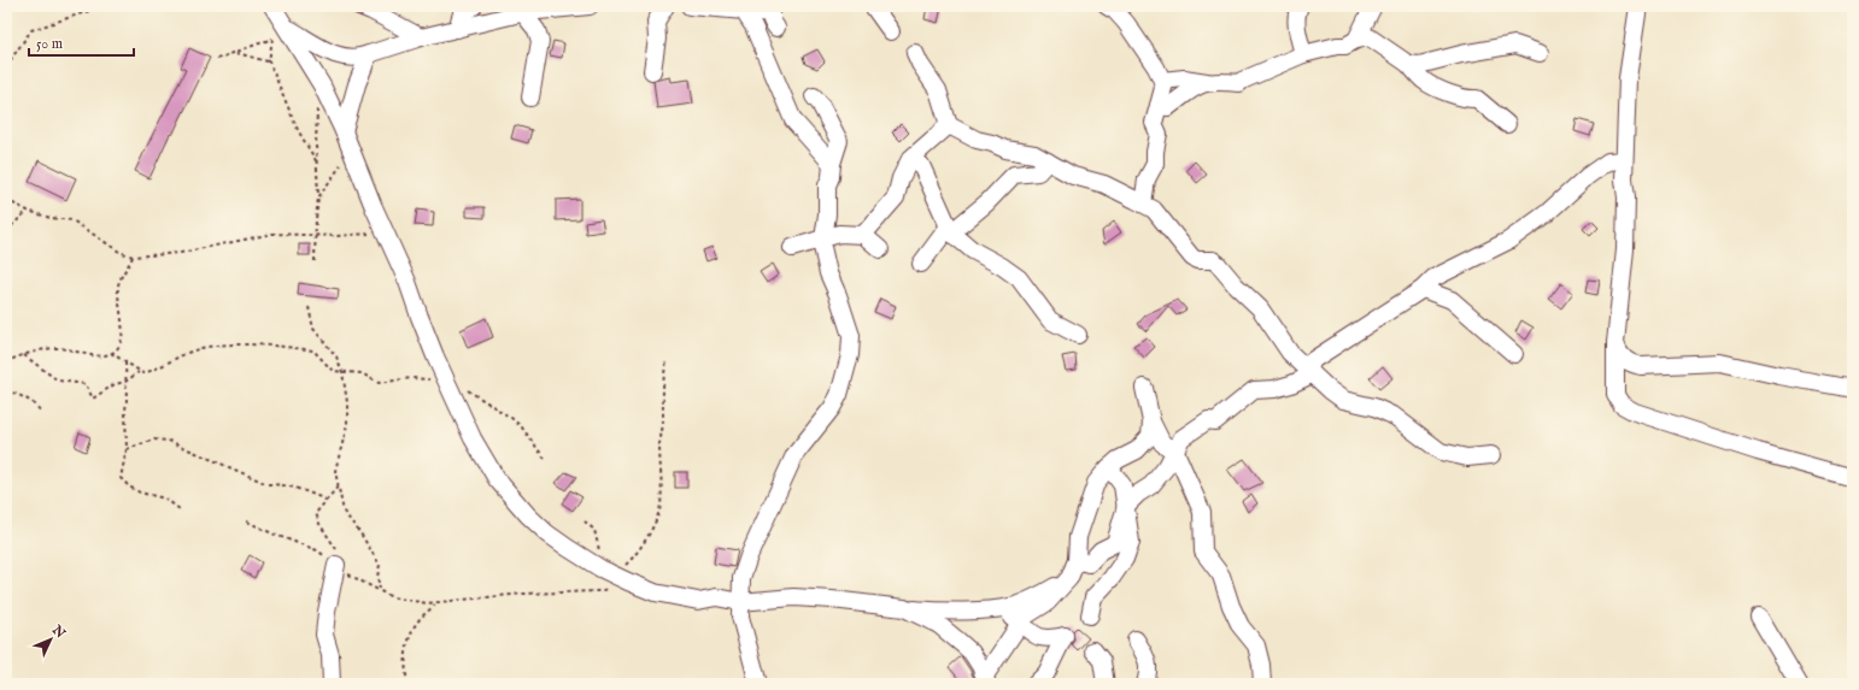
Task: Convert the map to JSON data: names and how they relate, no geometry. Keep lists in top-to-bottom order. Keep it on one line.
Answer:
{"scale_bar":"50 m","north":"top right"}
